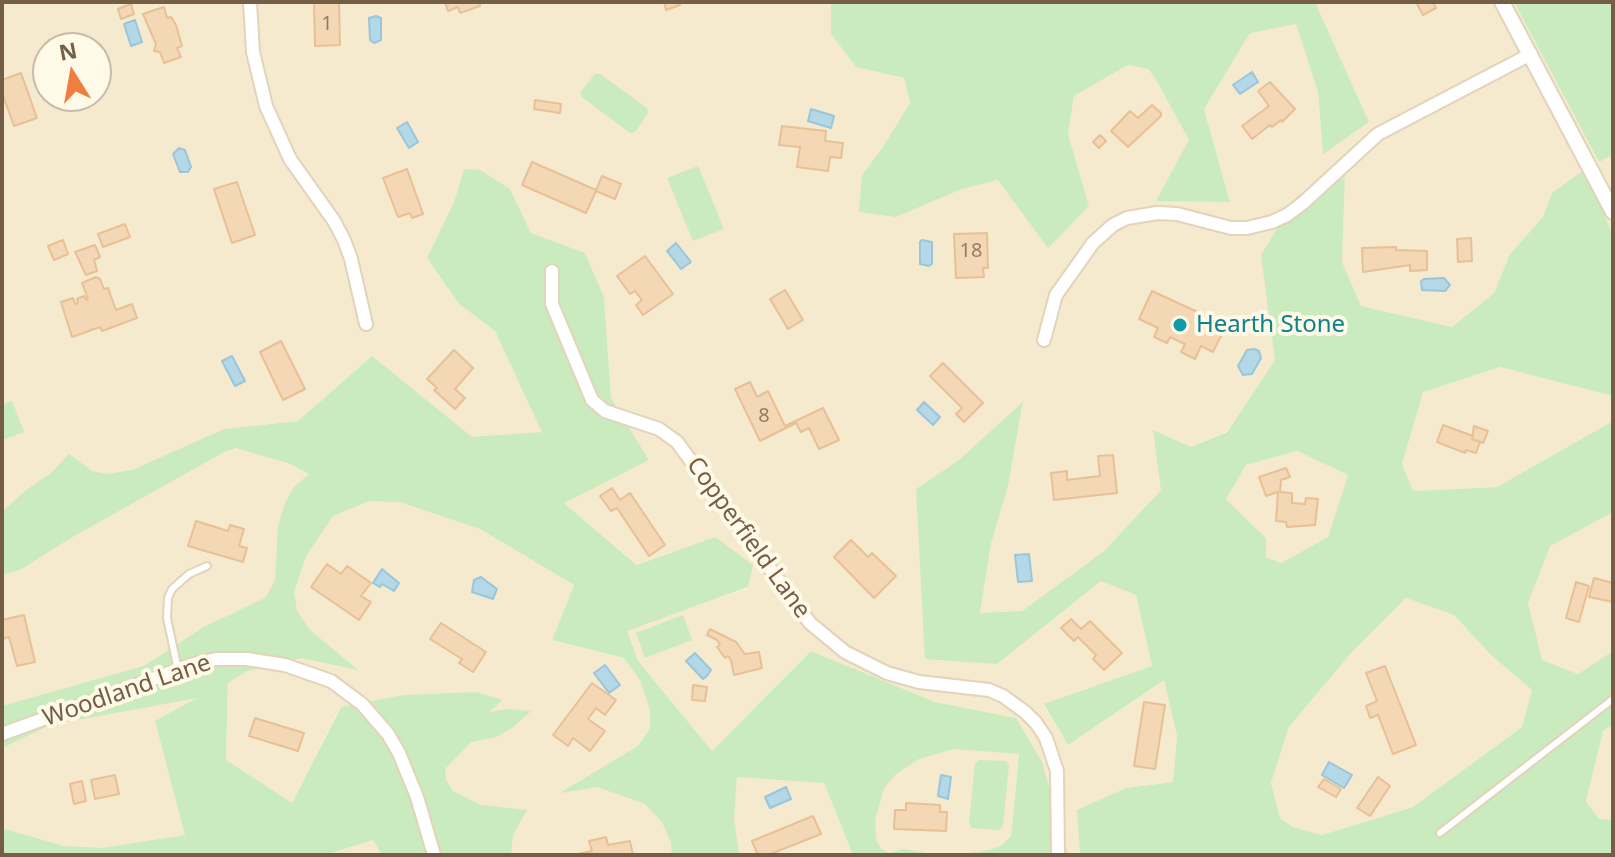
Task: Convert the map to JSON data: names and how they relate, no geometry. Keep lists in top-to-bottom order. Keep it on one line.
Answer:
{"streets":{"street":["Copperfield Lane","Woodland Lane"]},"places":["Hearth Stone"],"house_numbers":["1","18","8"],"north":"top"}
